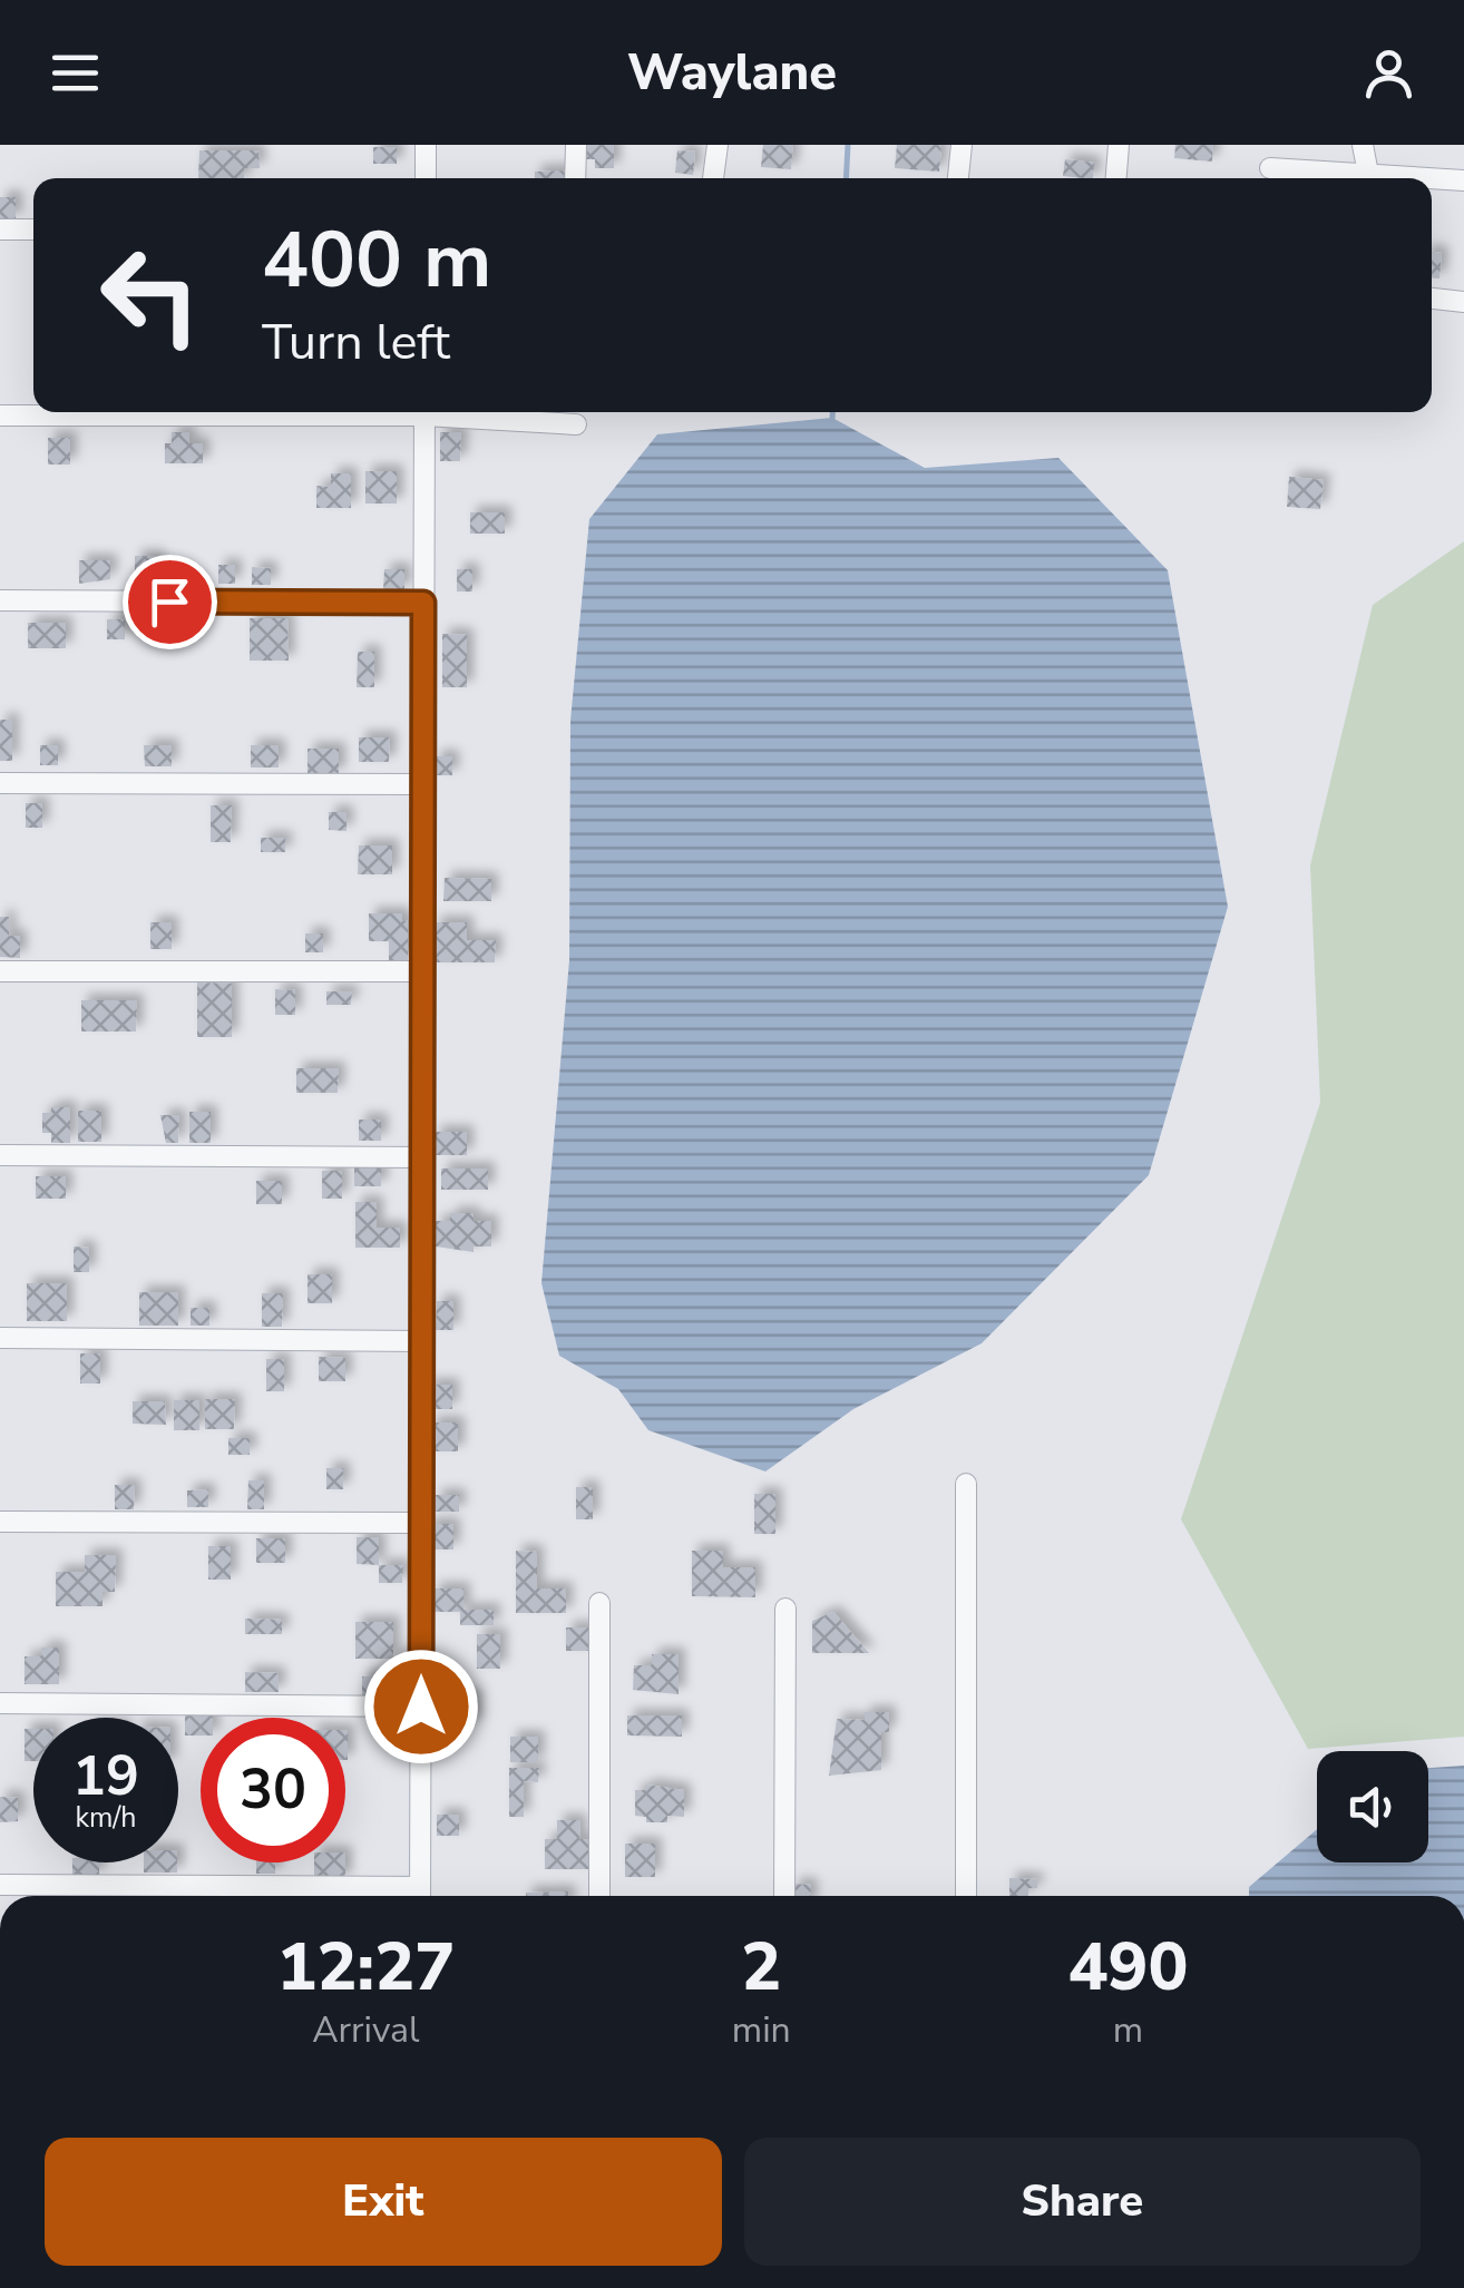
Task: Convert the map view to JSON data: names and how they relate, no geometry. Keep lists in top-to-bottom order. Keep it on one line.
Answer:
{"page":{"header":"Waylane","turn":["400 m","Turn left"],"speed":"19 km/h","limit":"30","eta":["12:27","Arrival","2","min","490","m"],"buttons":["Exit","Share"]}}
